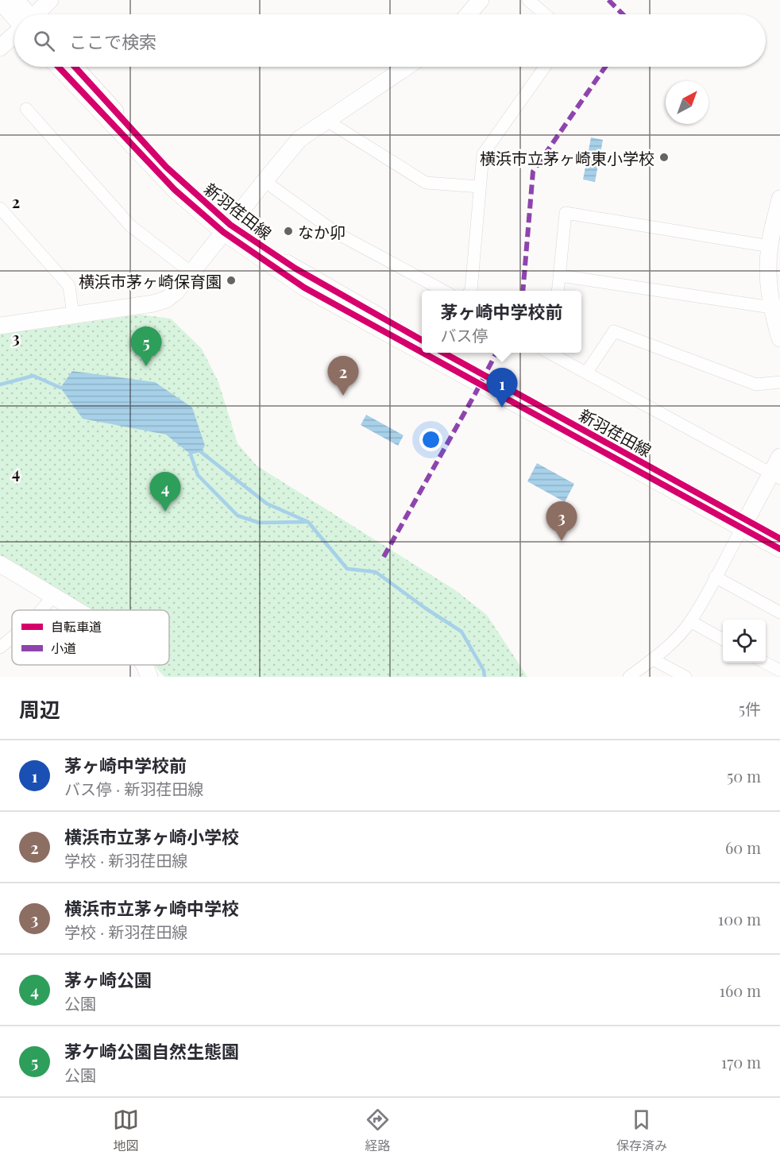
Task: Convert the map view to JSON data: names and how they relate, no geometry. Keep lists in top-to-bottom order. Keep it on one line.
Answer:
{"streets":{"street":["新羽荏田線"]},"places":["横浜市立茅ヶ崎東小学校","なか卯","横浜市茅ヶ崎保育園"],"legend":["自転車道","小道"],"north":"top right","page":{"search":"ここで検索","popup":["茅ヶ崎中学校前","バス停"],"pins":["5","2","1","4","3"],"heading":["周辺","5件"],"list":[{"mark":"1","name":"茅ヶ崎中学校前","note":"バス停 · 新羽荏田線","value":"50 m"},{"mark":"2","name":"横浜市立茅ヶ崎小学校","note":"学校 · 新羽荏田線","value":"60 m"},{"mark":"3","name":"横浜市立茅ヶ崎中学校","note":"学校 · 新羽荏田線","value":"100 m"},{"mark":"4","name":"茅ヶ崎公園","note":"公園","value":"160 m"},{"mark":"5","name":"茅ケ崎公園自然生態園","note":"公園","value":"170 m"}],"nav":["地図","経路","保存済み"]},"grid":{"rows":["2","3","4"]}}
